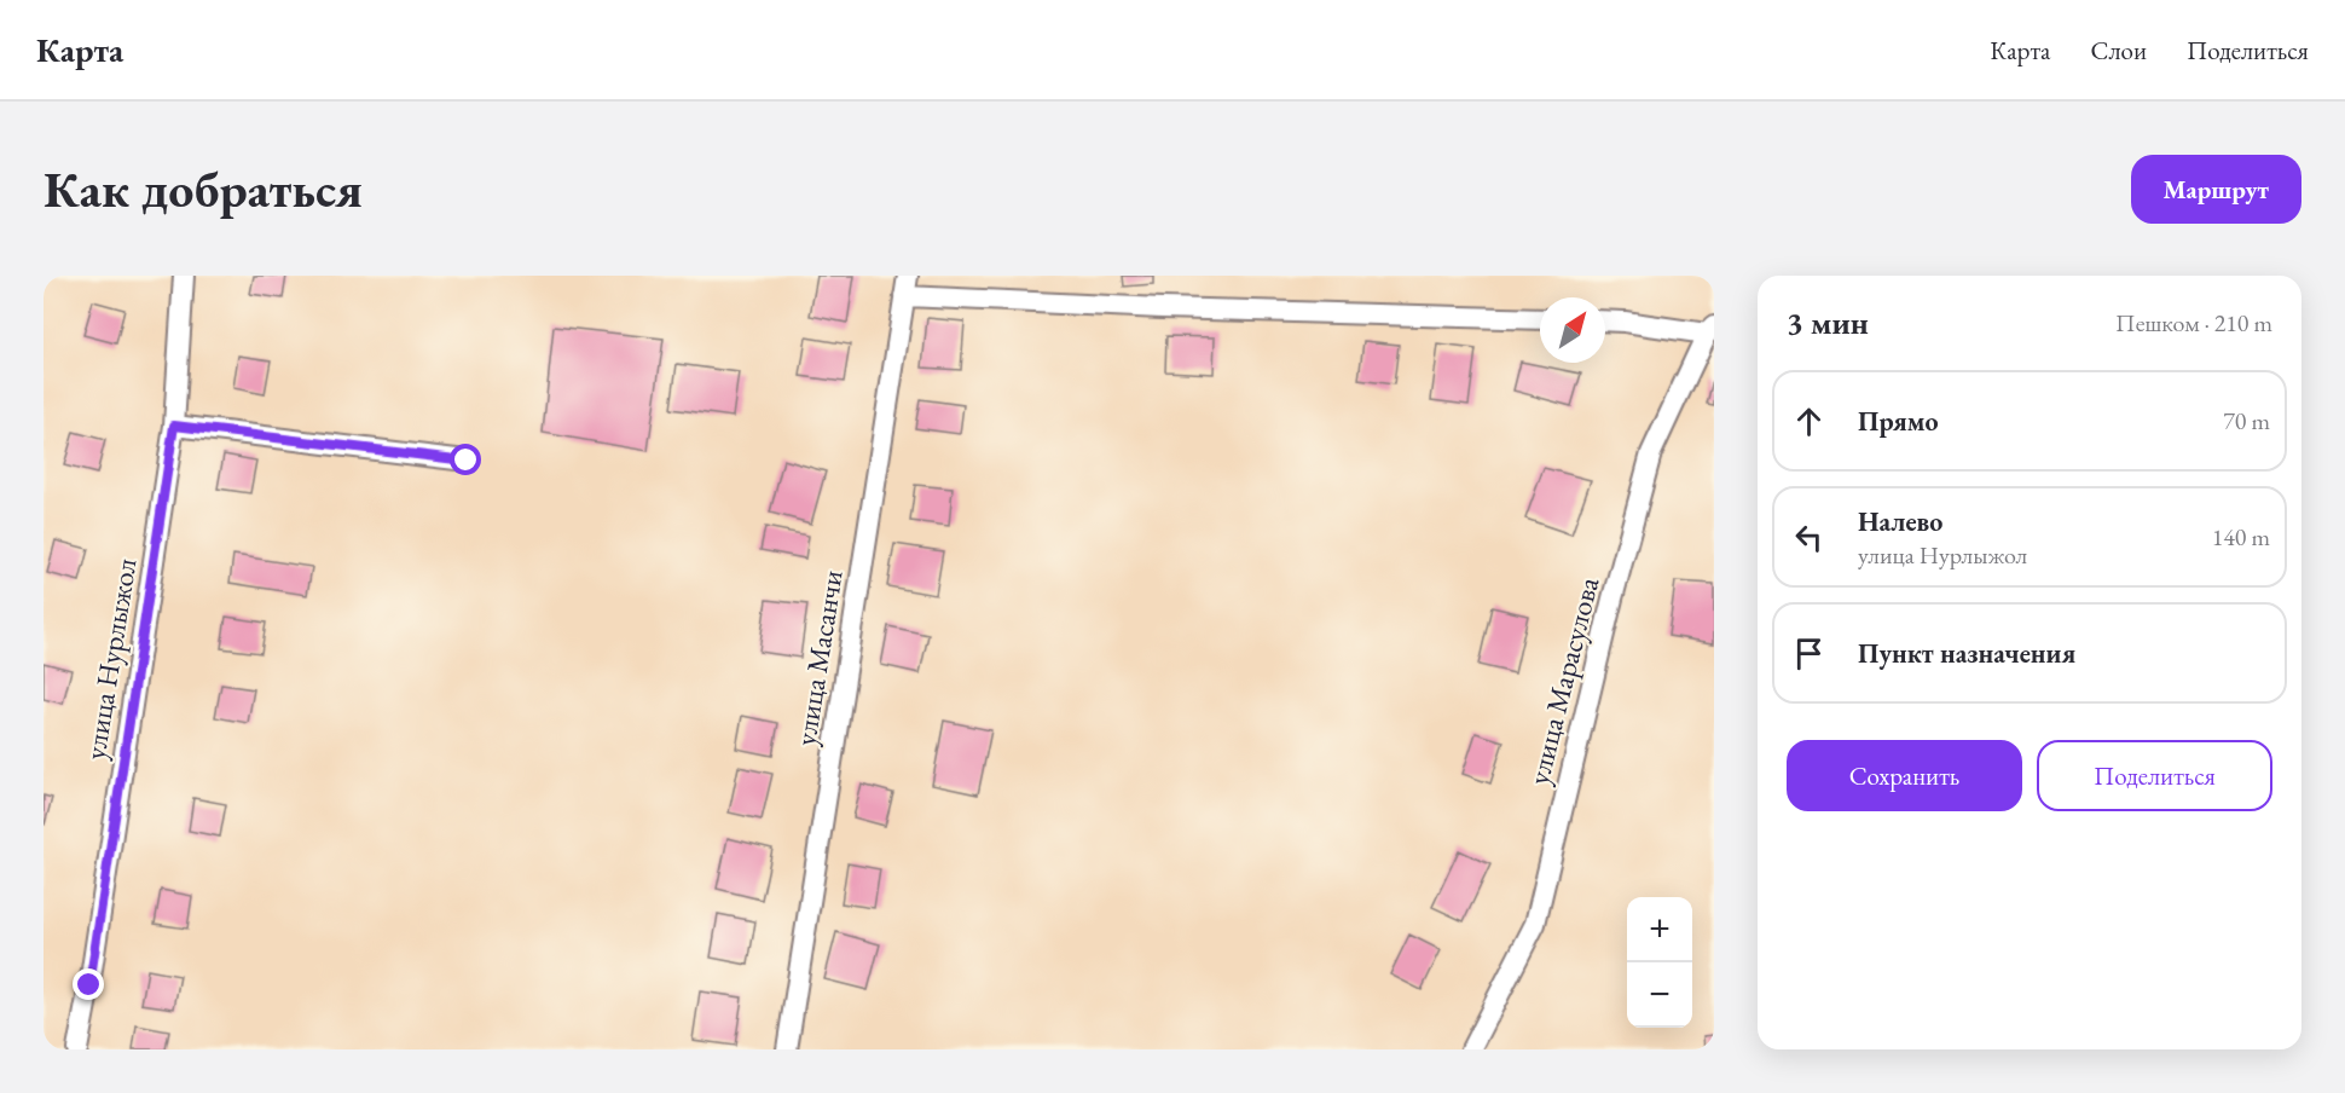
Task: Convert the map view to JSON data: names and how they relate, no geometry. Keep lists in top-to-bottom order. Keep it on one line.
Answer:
{"streets":{"street":["улица Масанчи","улица Нурлыжол","улица Марасулова"]},"north":"top right","page":{"header":"Карта","nav":["Карта","Слои","Поделиться"],"buttons":["Маршрут",["Сохранить","Поделиться"]],"title":"Как добраться","heading":["3 мин","Пешком · 210 m"],"list":[["Прямо","70 m"],["Налево","улица Нурлыжол","140 m"],"Пункт назначения"],"map_buttons":["+","−"]}}
